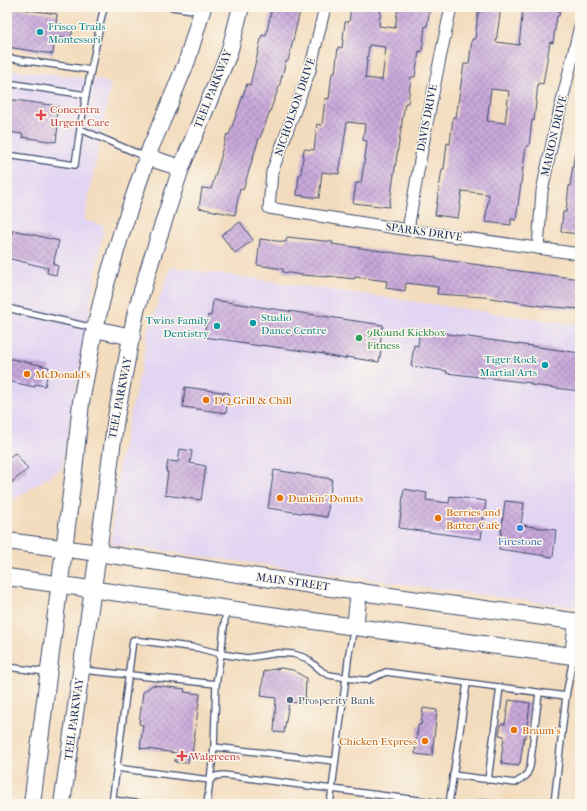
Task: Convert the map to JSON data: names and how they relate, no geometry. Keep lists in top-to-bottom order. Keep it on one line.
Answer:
{"streets":{"main road":["TEEL PARKWAY","MAIN STREET"],"street":["NICHOLSON DRIVE","DAVIS DRIVE","MARION DRIVE","SPARKS DRIVE"]},"crossings":[["TEEL PARKWAY","MAIN STREET"],["NICHOLSON DRIVE","SPARKS DRIVE"],["DAVIS DRIVE","SPARKS DRIVE"],["MARION DRIVE","SPARKS DRIVE"]],"places":{"other":["Frisco Trails Montessori","Studio Dance Centre","Twins Family Dentistry","9Round Kickbox Fitness","Tiger Rock Martial Arts","McDonald's","DQ Grill & Chill","Dunkin' Donuts","Berries and Batter Cafe","Firestone","Prosperity Bank","Braum's","Chicken Express"],"health":["Concentra Urgent Care","Walgreens"]}}
